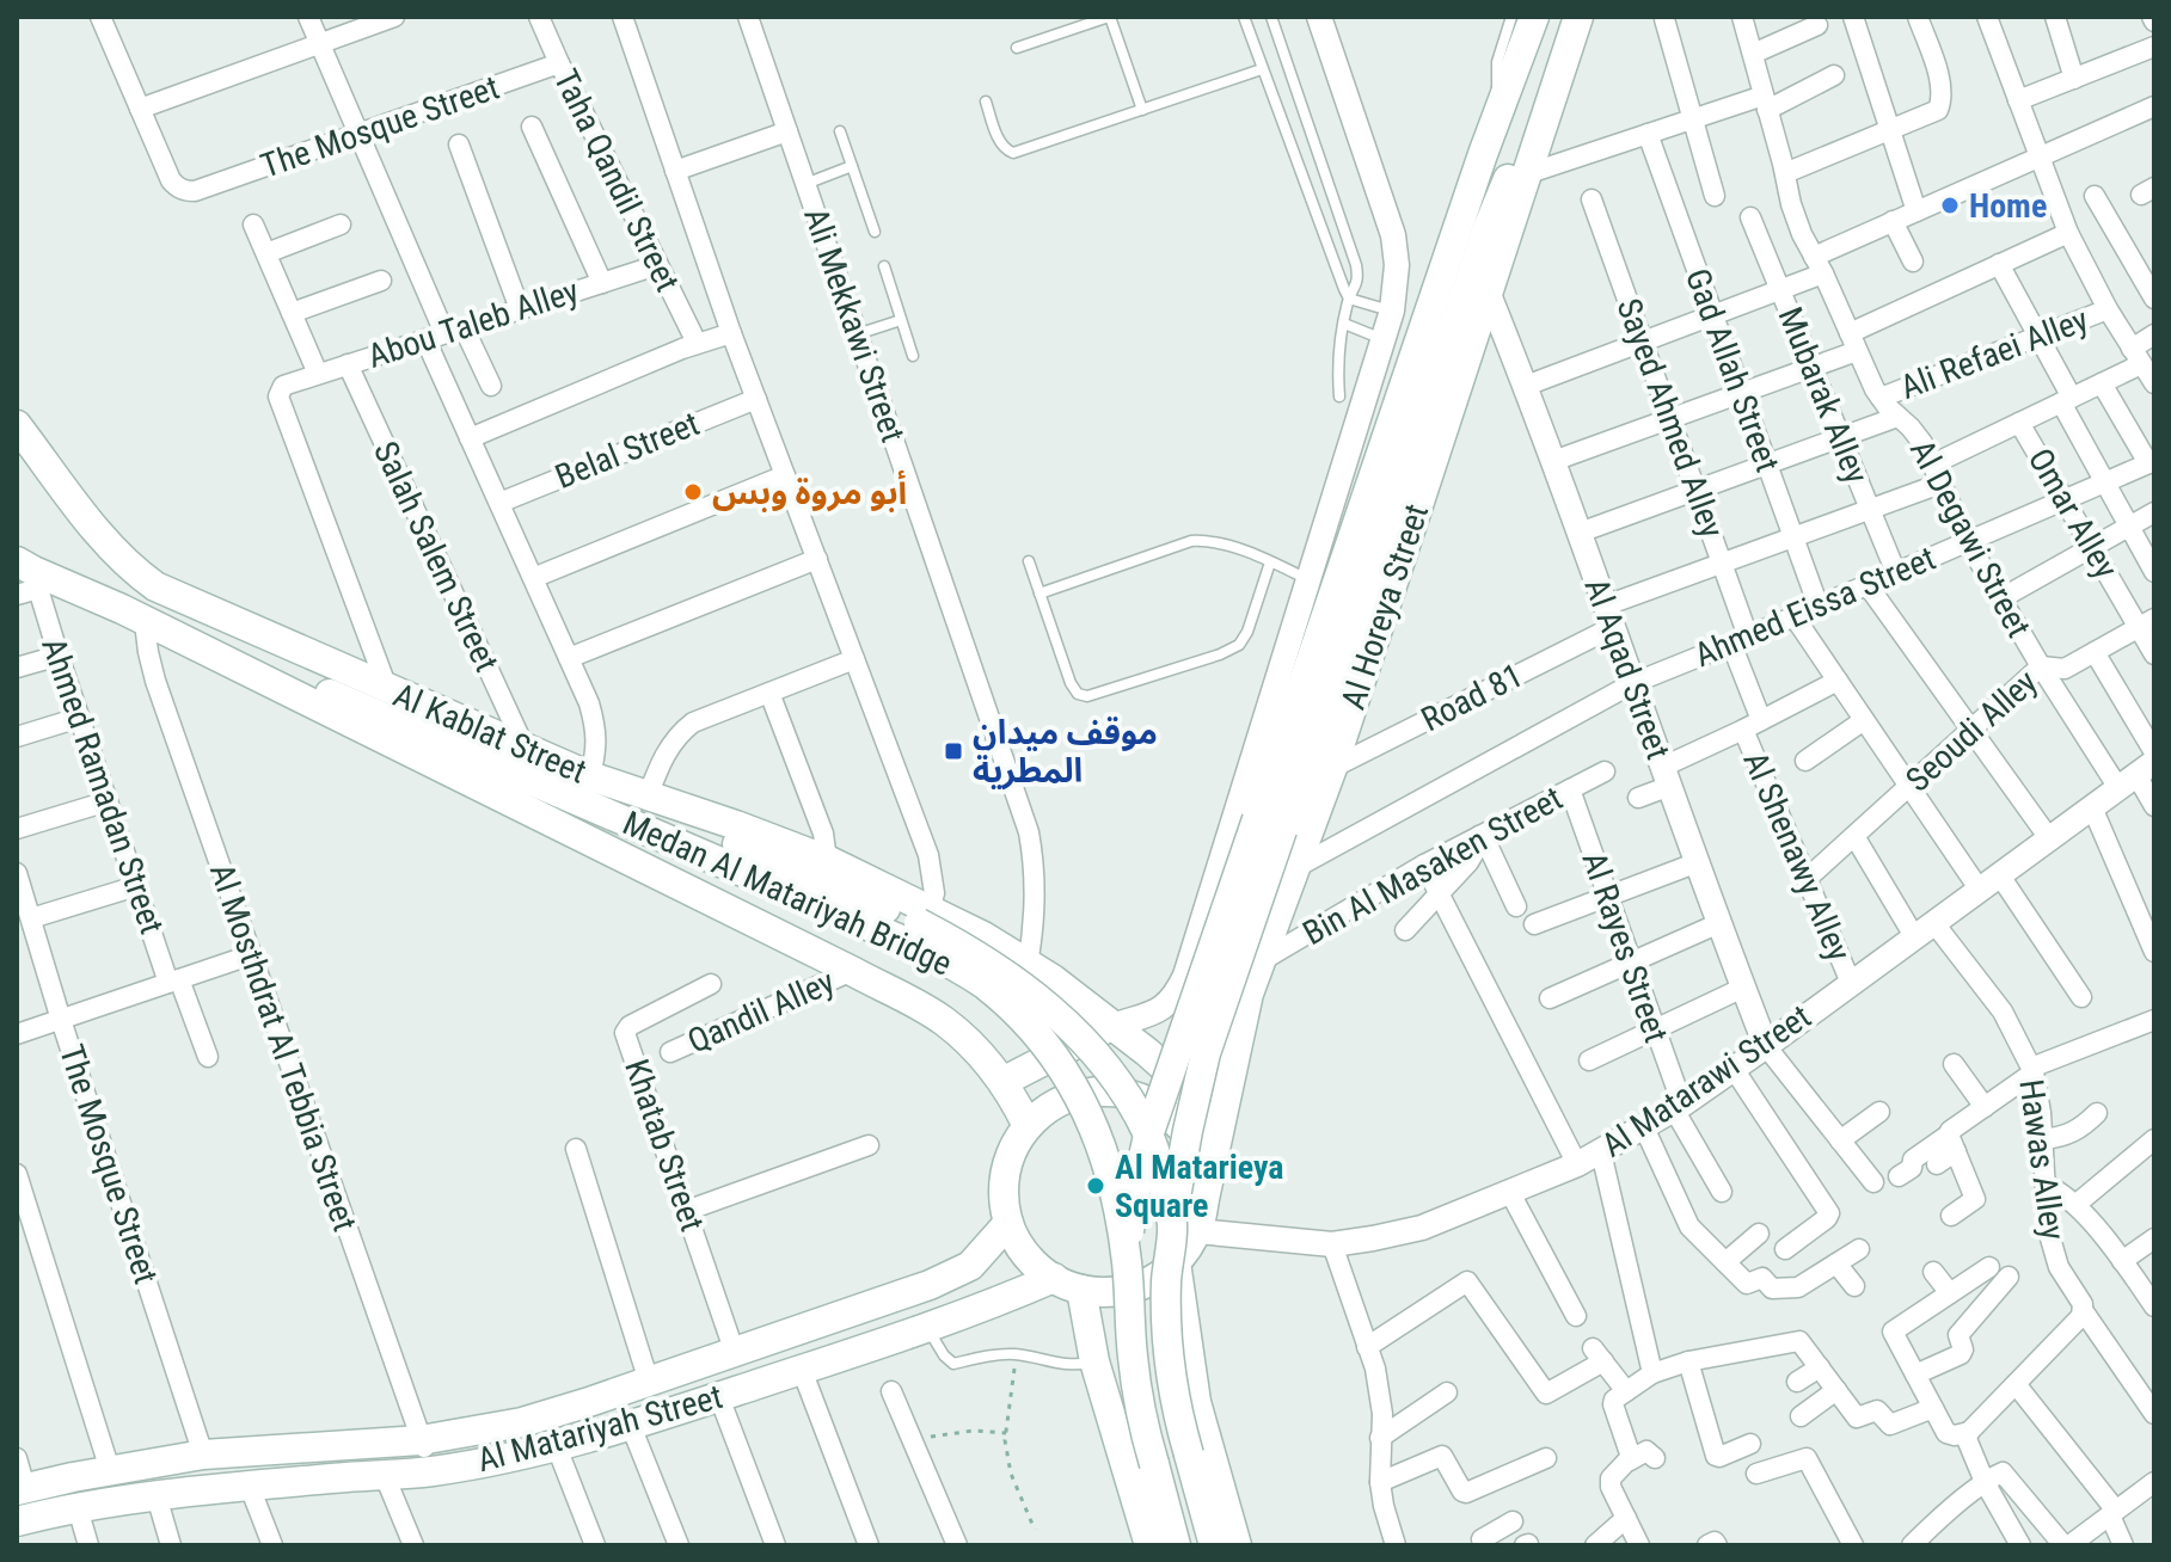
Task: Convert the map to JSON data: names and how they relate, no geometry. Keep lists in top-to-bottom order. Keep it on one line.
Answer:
{"streets":{"main road":["Al Horeya Street","Al Kablat Street","Medan Al Matariyah Bridge","Al Matariyah Street"],"street":["The Mosque Street","Taha Qandil Street","Abou Taleb Alley","Ali Mekkawi Street","Ali Refaei Alley","Gad Allah Street","Mubarak Alley","Sayed Ahmed Alley","Belal Street","Omar Alley","Al Degawi Street","Salah Salem Street","Ahmed Eissa Street","Al Aqad Street","Road 81","Seoudi Alley","Ahmed Ramadan Street","Al Shenawy Alley","Bin Al Masaken Street","Al Rayes Street","Qandil Alley","Al Mosthdrat Al Tebbia Street","Al Matarawi Street","Khatab Street","Hawas Alley"]},"crossings":[["The Mosque Street","Taha Qandil Street"],["The Mosque Street","Al Matariyah Street"],["Taha Qandil Street","Abou Taleb Alley"],["Abou Taleb Alley","Salah Salem Street"],["Abou Taleb Alley","Al Kablat Street"],["Ali Mekkawi Street","Al Kablat Street"],["Ali Refaei Alley","Al Degawi Street"],["Gad Allah Street","Ahmed Eissa Street"],["Gad Allah Street","Road 81"],["Mubarak Alley","Ahmed Eissa Street"],["Mubarak Alley","Road 81"],["Sayed Ahmed Alley","Ahmed Eissa Street"],["Sayed Ahmed Alley","Road 81"],["Sayed Ahmed Alley","Al Shenawy Alley"],["Omar Alley","Ahmed Eissa Street"],["Omar Alley","Seoudi Alley"],["Al Degawi Street","Ahmed Eissa Street"],["Al Degawi Street","Road 81"],["Al Degawi Street","Seoudi Alley"],["Al Degawi Street","Al Matarawi Street"],["Salah Salem Street","Al Kablat Street"],["Al Horeya Street","Ahmed Eissa Street"],["Al Horeya Street","Al Aqad Street"],["Al Horeya Street","Road 81"],["Al Horeya Street","Al Kablat Street"],["Al Horeya Street","Bin Al Masaken Street"],["Al Horeya Street","Medan Al Matariyah Bridge"],["Al Horeya Street","Al Matarawi Street"],["Ahmed Eissa Street","Al Aqad Street"],["Al Aqad Street","Road 81"],["Al Aqad Street","Al Matarawi Street"],["Seoudi Alley","Al Shenawy Alley"],["Seoudi Alley","Hawas Alley"],["Al Kablat Street","Ahmed Ramadan Street"],["Al Kablat Street","Medan Al Matariyah Bridge"],["Al Kablat Street","Qandil Alley"],["Al Kablat Street","Al Mosthdrat Al Tebbia Street"],["Al Shenawy Alley","Al Matarawi Street"],["Bin Al Masaken Street","Al Rayes Street"],["Medan Al Matariyah Bridge","Al Matarawi Street"],["Al Rayes Street","Al Matarawi Street"],["Al Mosthdrat Al Tebbia Street","Al Matariyah Street"],["Al Matarawi Street","Hawas Alley"],["Khatab Street","Al Matariyah Street"]],"places":{"other":["Home","أبو مروة وبس","Al Matarieya Square"],"transit":["موقف ميدان المطرية"]}}
